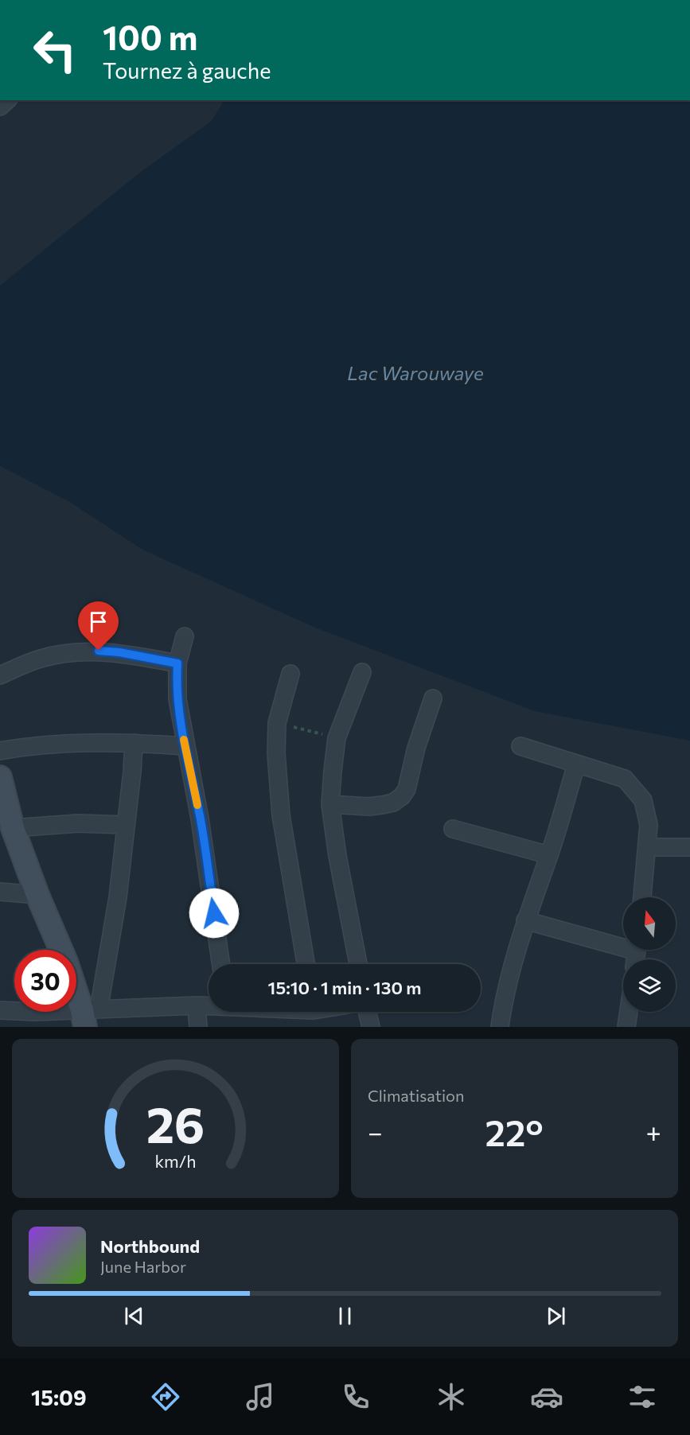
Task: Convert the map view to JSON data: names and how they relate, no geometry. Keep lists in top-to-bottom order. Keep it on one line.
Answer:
{"water":["Lac Warouwaye"],"north":"top","page":{"turn":["100 m","Tournez à gauche"],"limit":"30","trip":"15:10 · 1 min · 130 m","tile":"Climatisation","heat":["−","22°","+"],"song":["Northbound","June Harbor"],"tabs":"15:09","gauge":["26","km/h"]}}
